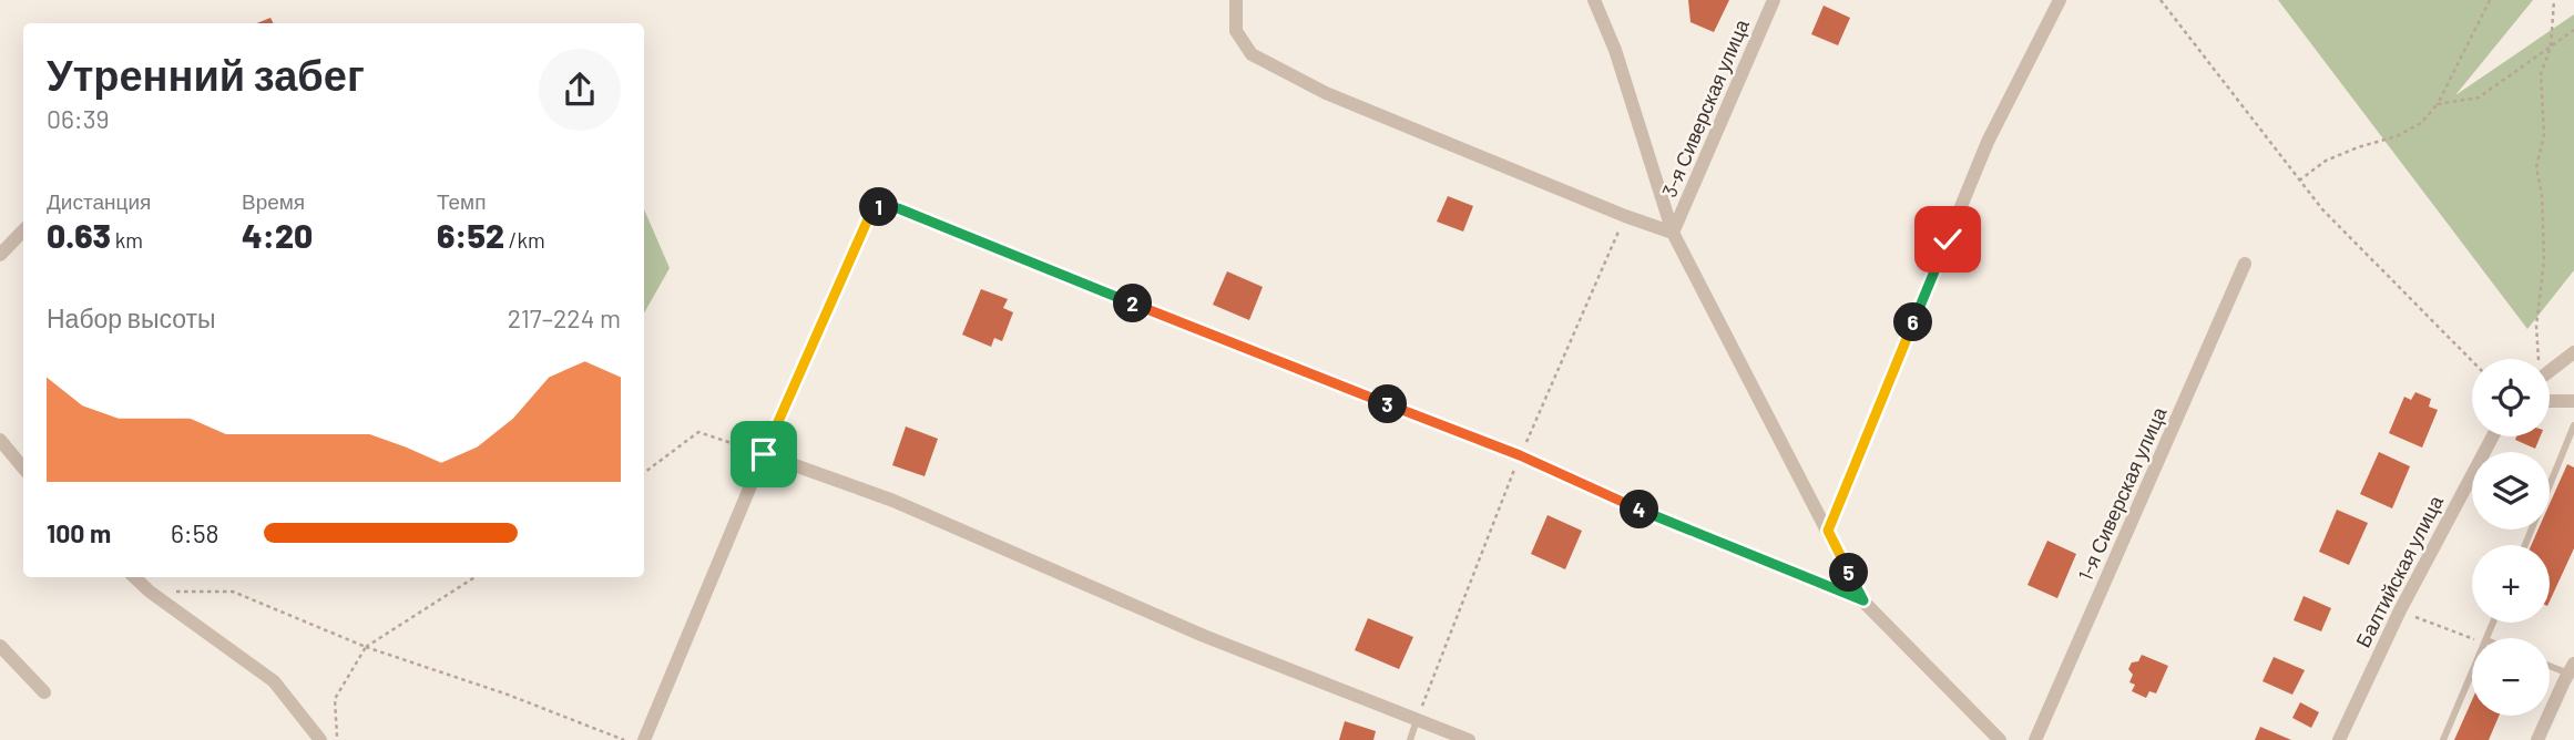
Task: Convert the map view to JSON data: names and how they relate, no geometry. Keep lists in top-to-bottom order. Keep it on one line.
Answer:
{"streets":{"street":["3-я Сиверская улица","1-я Сиверская улица","Балтийская улица"]},"page":{"heading":["Утренний забег","06:39"],"stats":[["Дистанция","0.63 km"],["Время","4:20"],["Темп","6:52 /km"]],"pins":["1","2","6","3","4","5"],"chart":["Набор высоты","217–224 m"],"map_buttons":["+","−"],"list":[{"name":"100 m","note":"6:58"}]}}
